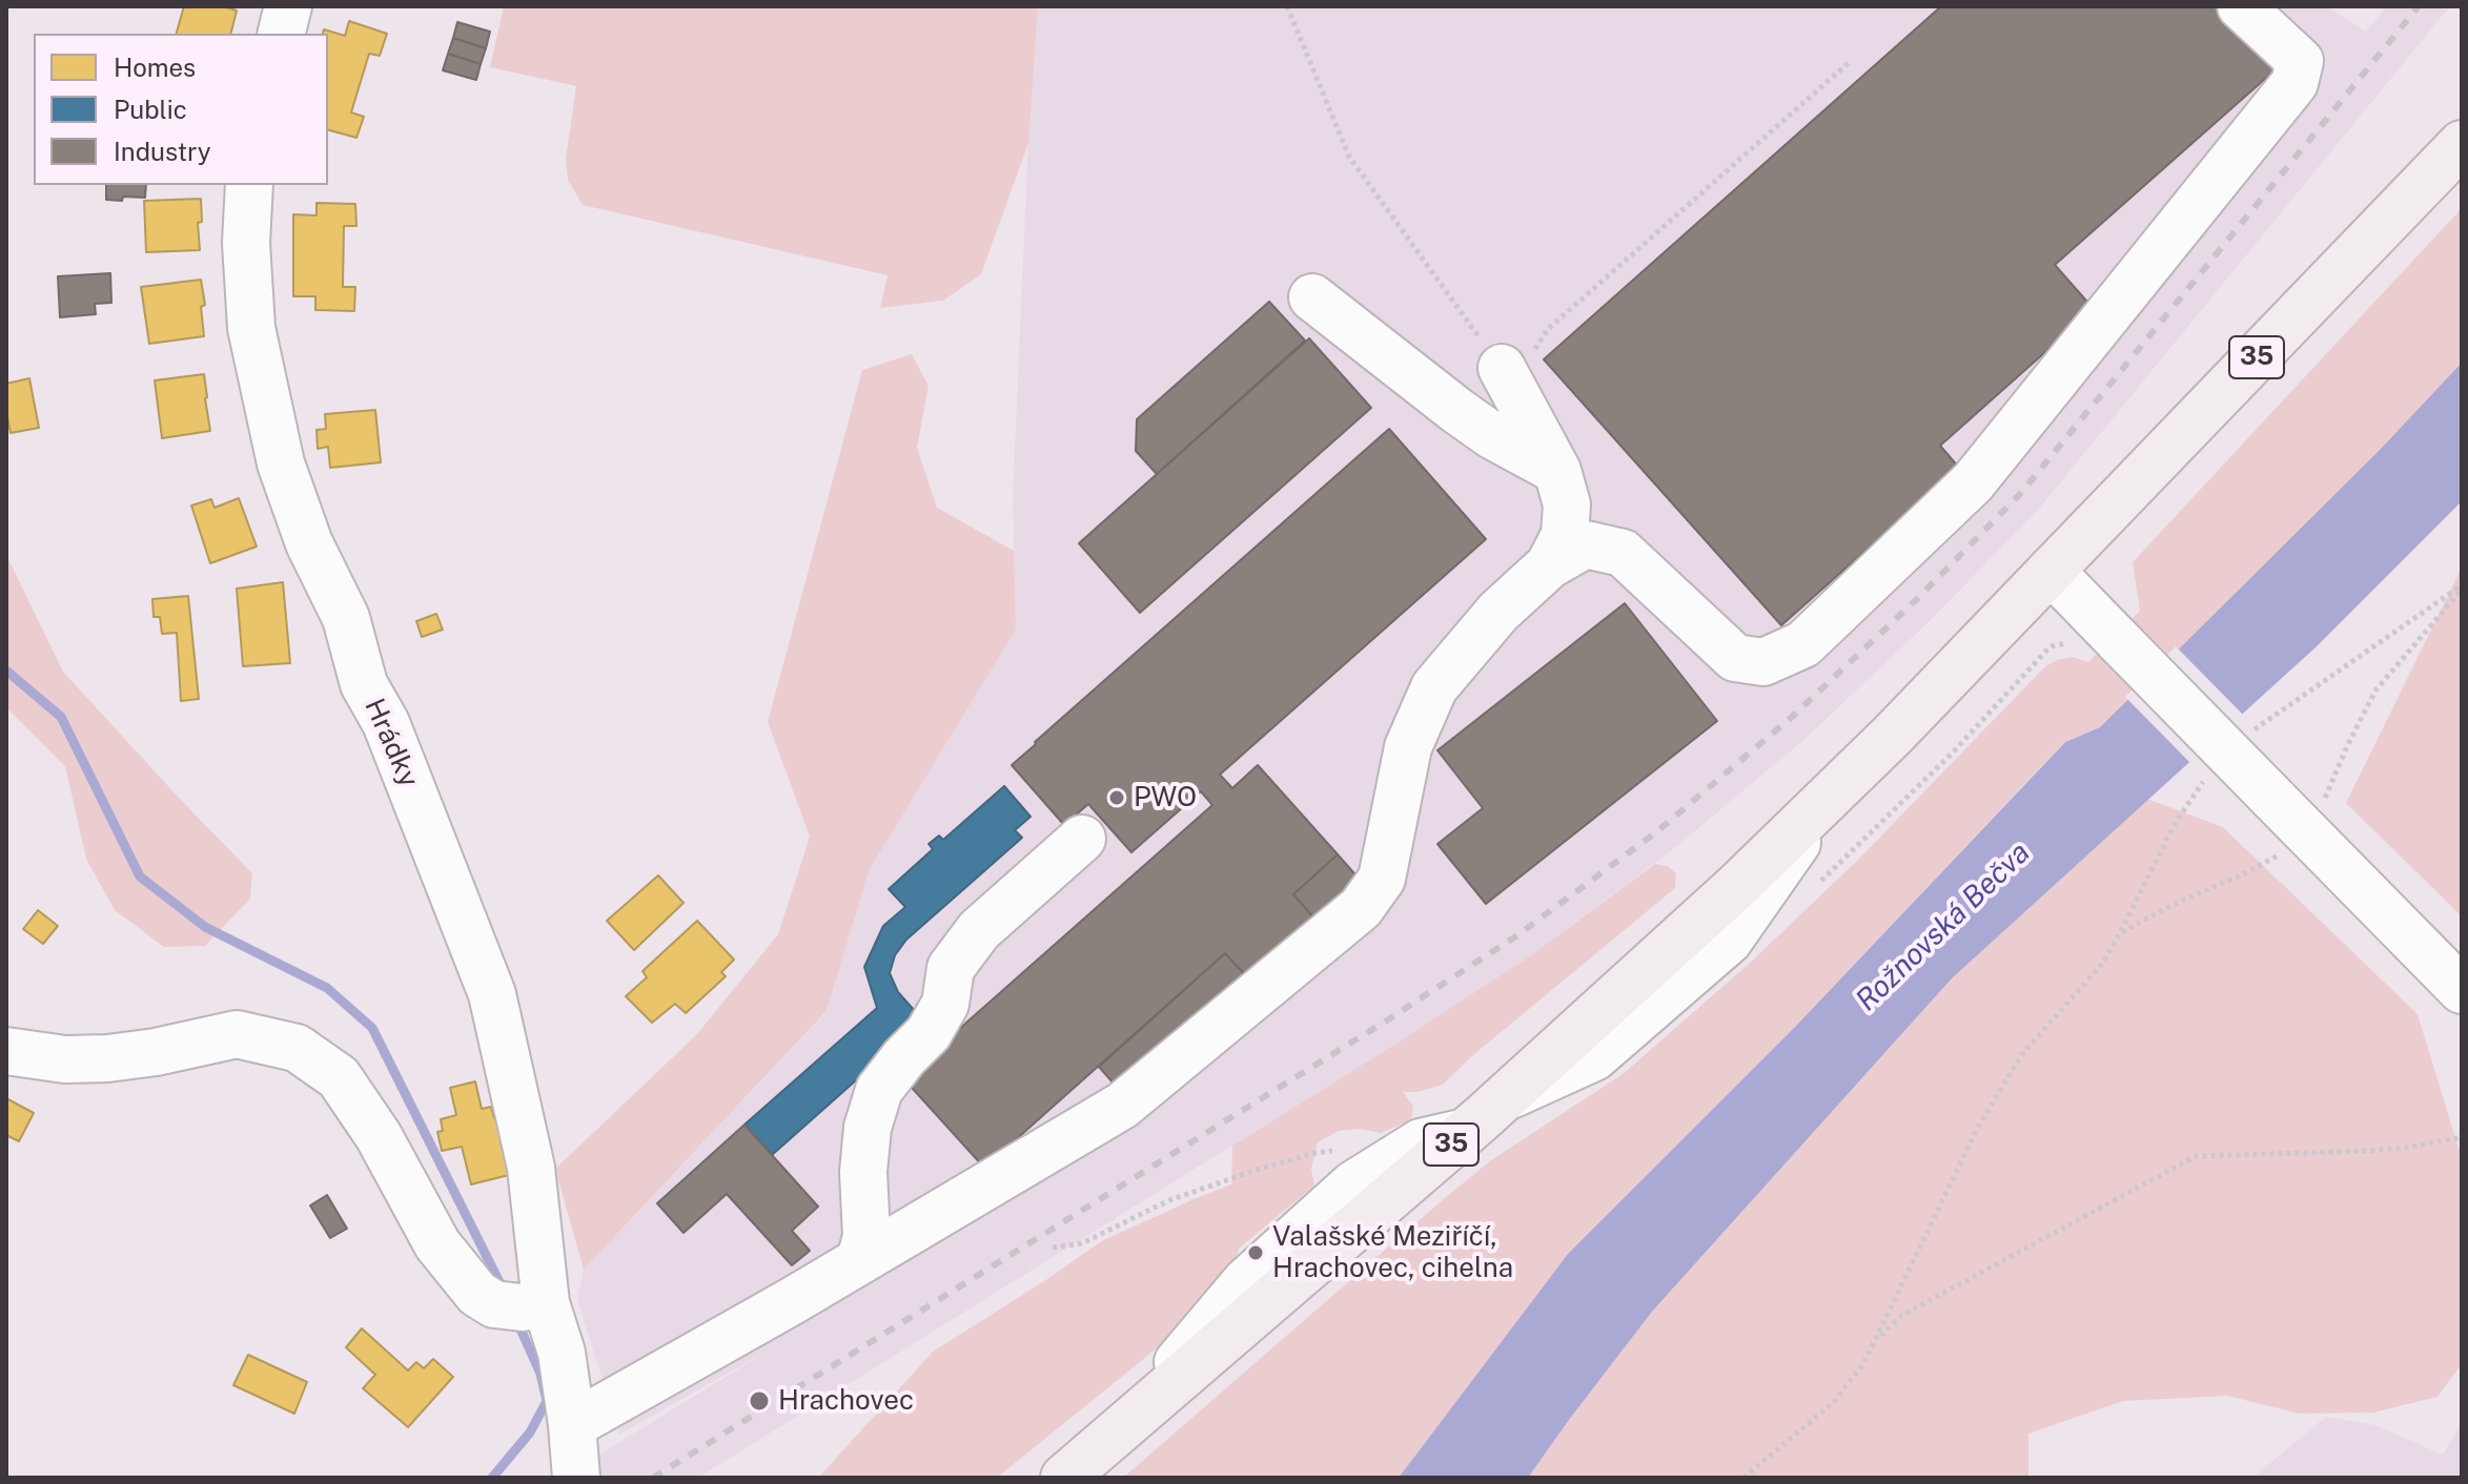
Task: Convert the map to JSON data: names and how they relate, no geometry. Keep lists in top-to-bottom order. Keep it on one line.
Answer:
{"streets":{"main road":["35"],"street":["Hrádky"]},"water":["Rožnovská Bečva"],"places":["PWO","Valašské Meziříčí, Hrachovec, cihelna","Hrachovec"],"legend":["Homes","Public","Industry"]}
